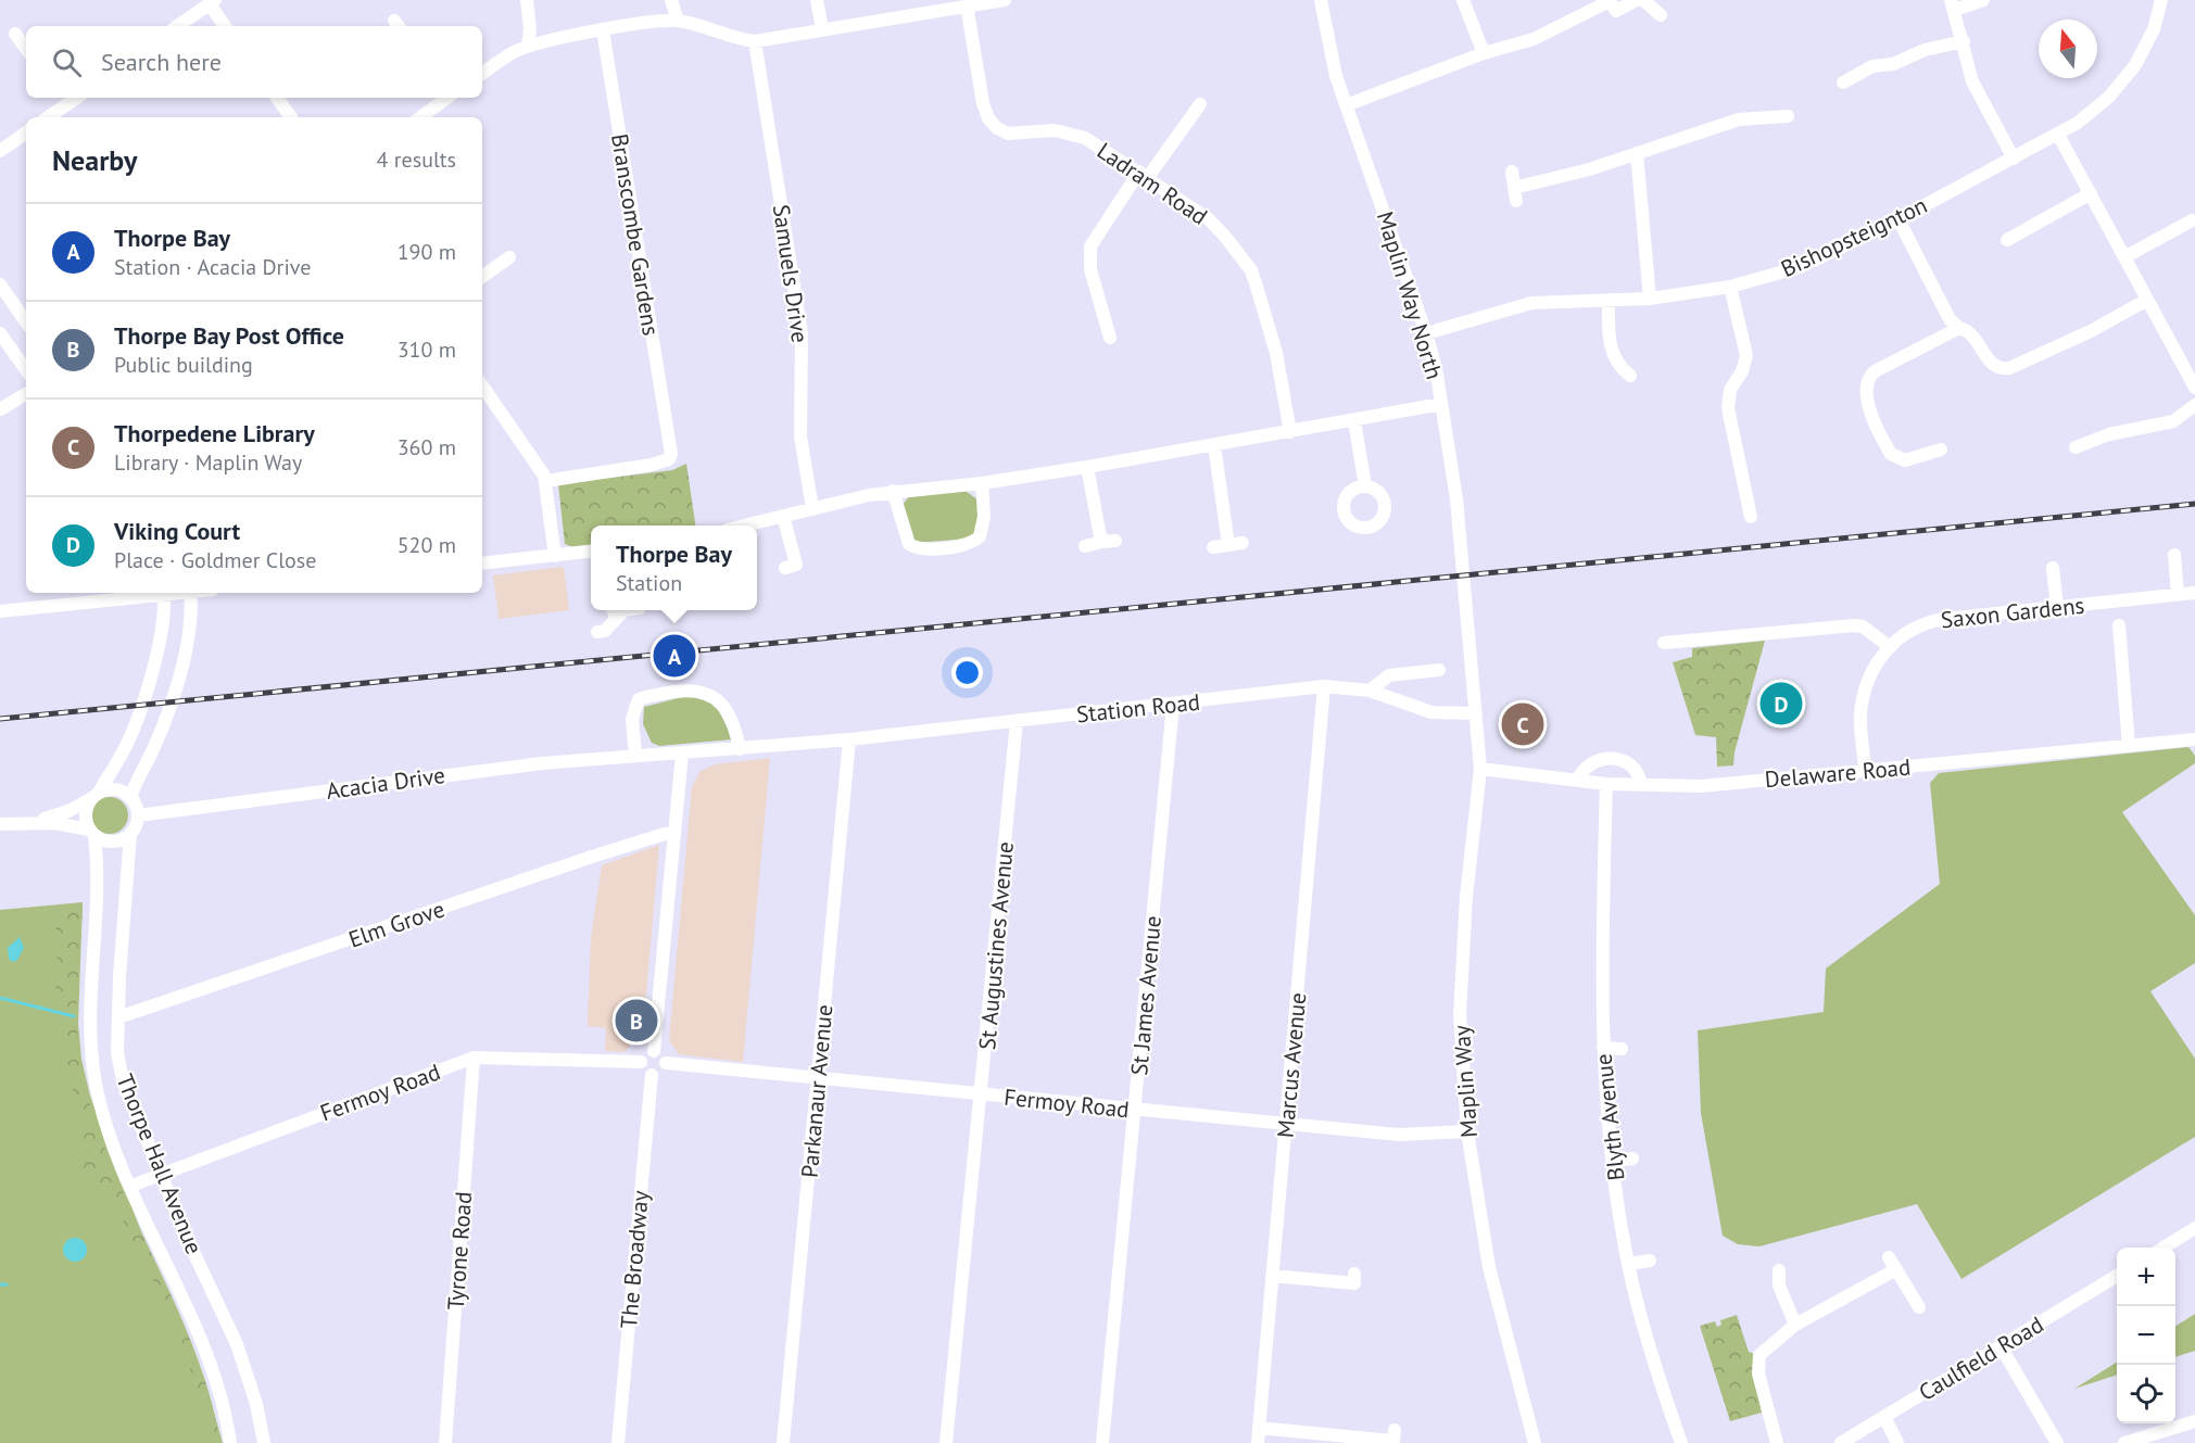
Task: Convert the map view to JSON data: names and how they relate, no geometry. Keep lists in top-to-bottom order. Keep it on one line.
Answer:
{"streets":{"street":["Ladram Road","Branscombe Gardens","Bishopsteignton","Samuels Drive","Maplin Way North","Saxon Gardens","Station Road","Delaware Road","Acacia Drive","Elm Grove","St Augustines Avenue","St James Avenue","Marcus Avenue","Maplin Way","Parkanaur Avenue","Fermoy Road","Blyth Avenue","Thorpe Hall Avenue","Tyrone Road","The Broadway","Caulfield Road"]},"crossings":[["Bishopsteignton","Maplin Way North"],["Maplin Way North","Station Road"],["Maplin Way North","Maplin Way"],["Saxon Gardens","Delaware Road"],["Station Road","Acacia Drive"],["Station Road","St Augustines Avenue"],["Station Road","St James Avenue"],["Station Road","Marcus Avenue"],["Station Road","Maplin Way"],["Delaware Road","Maplin Way"],["Delaware Road","Blyth Avenue"],["Acacia Drive","Parkanaur Avenue"],["Acacia Drive","Thorpe Hall Avenue"],["Elm Grove","Thorpe Hall Avenue"],["St Augustines Avenue","Fermoy Road"],["St James Avenue","Fermoy Road"],["Marcus Avenue","Fermoy Road"],["Maplin Way","Fermoy Road"],["Parkanaur Avenue","Fermoy Road"],["Fermoy Road","Thorpe Hall Avenue"],["Fermoy Road","Tyrone Road"],["Fermoy Road","The Broadway"]],"north":"top","page":{"search":"Search here","heading":["Nearby","4 results"],"list":[{"mark":"A","name":"Thorpe Bay","note":"Station · Acacia Drive","value":"190 m"},{"mark":"B","name":"Thorpe Bay Post Office","note":"Public building","value":"310 m"},{"mark":"C","name":"Thorpedene Library","note":"Library · Maplin Way","value":"360 m"},{"mark":"D","name":"Viking Court","note":"Place · Goldmer Close","value":"520 m"}],"popup":["Thorpe Bay","Station"],"pins":["A","D","C","B"],"map_buttons":["+","−"]}}
